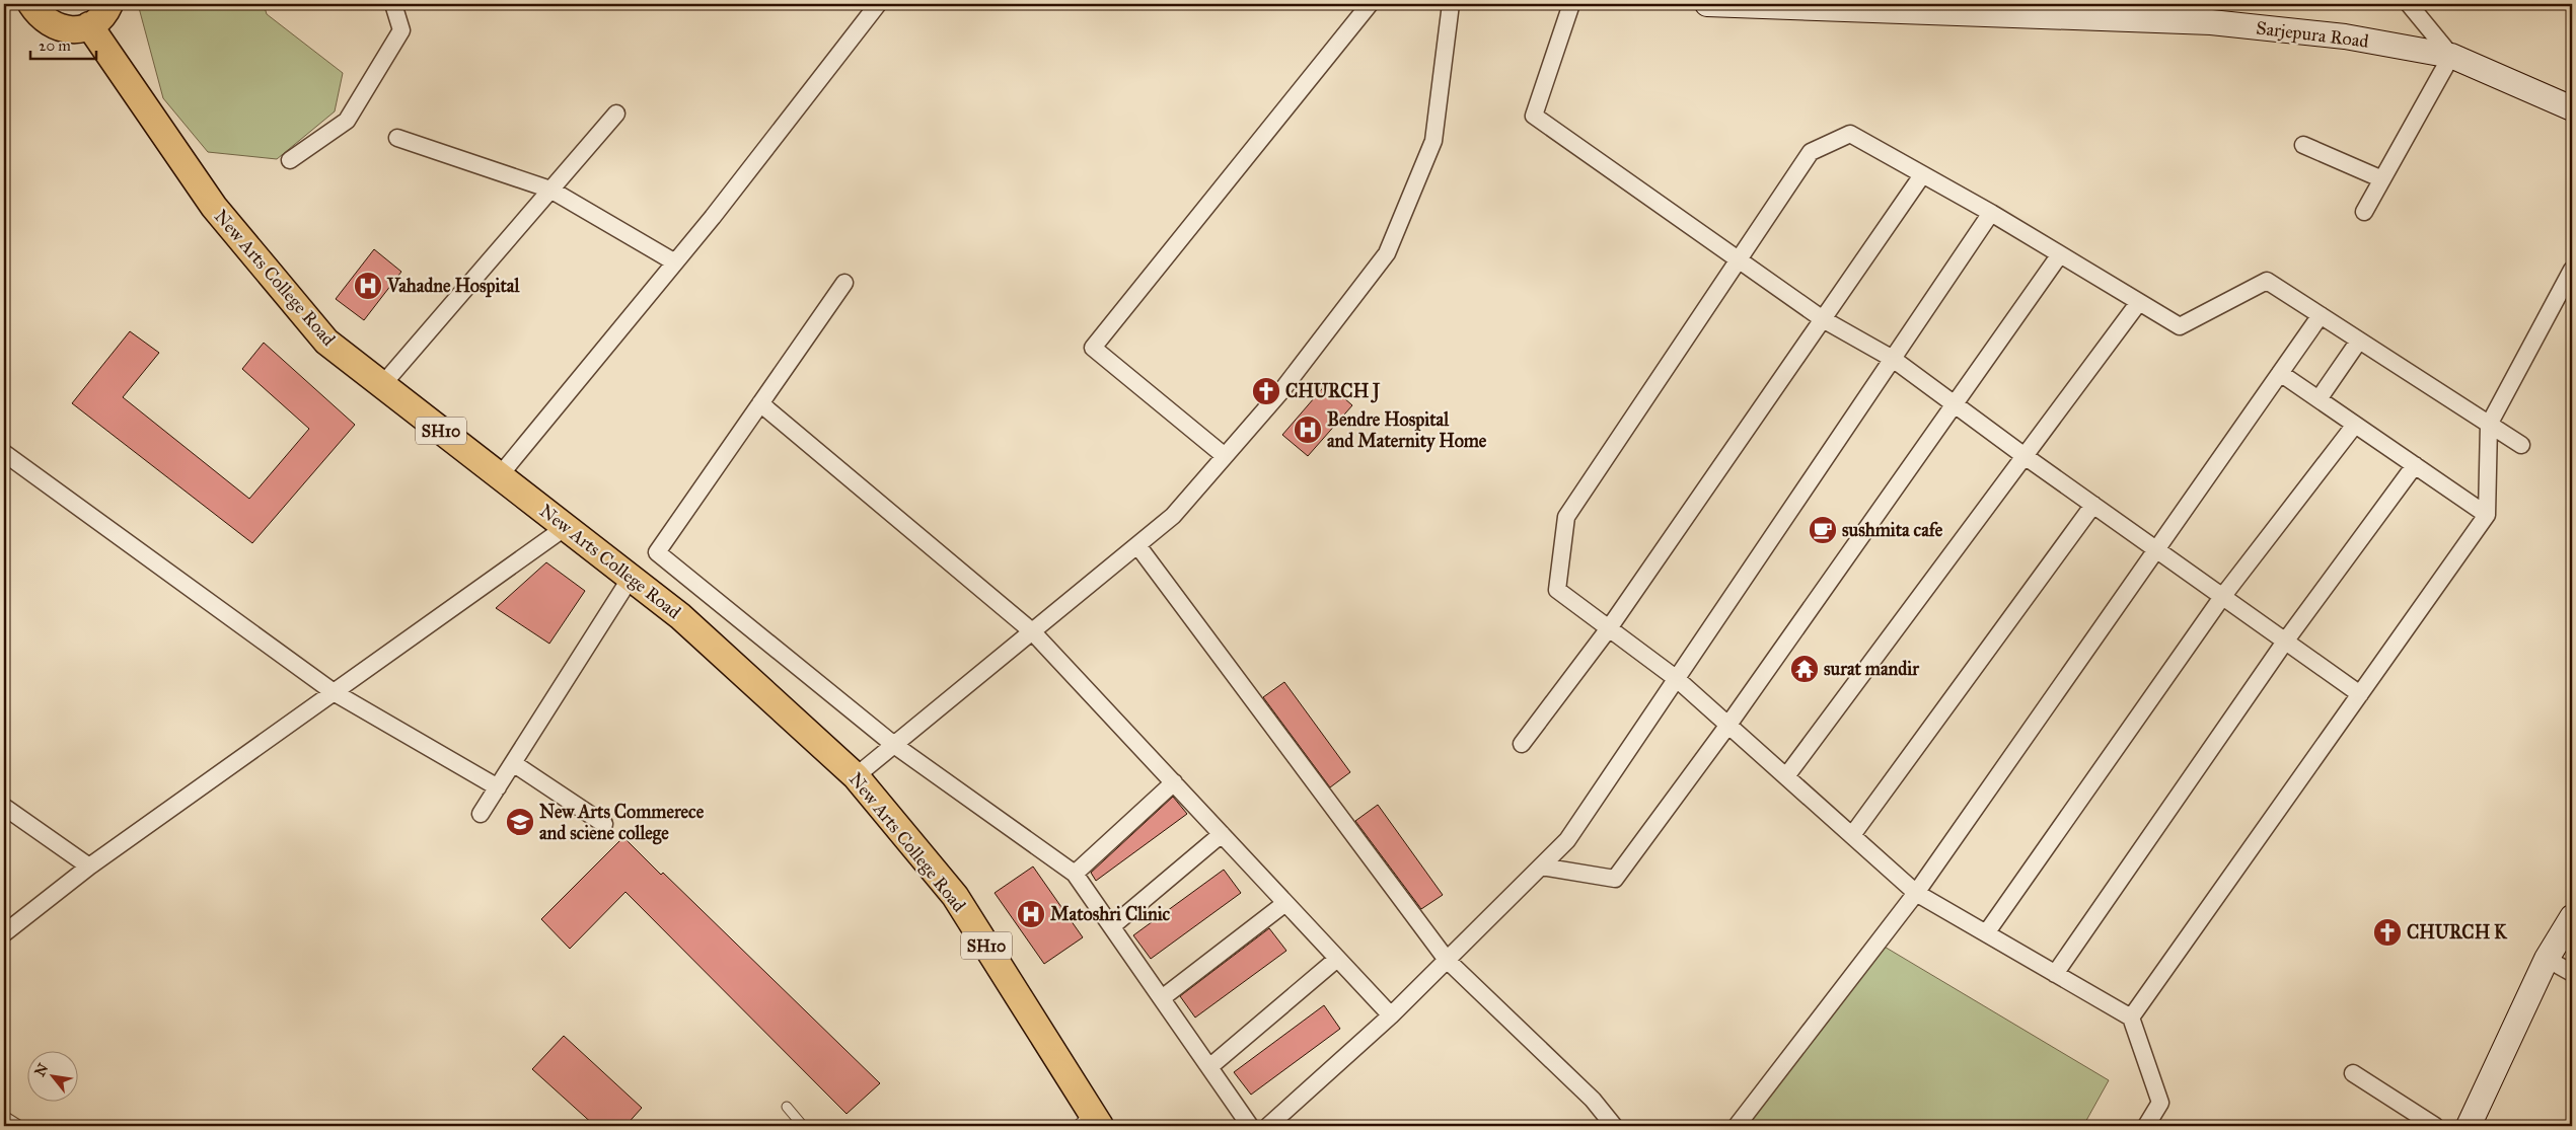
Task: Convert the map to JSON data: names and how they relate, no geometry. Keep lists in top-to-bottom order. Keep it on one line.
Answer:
{"streets":{"main road":["New Arts College Road","SH10"],"street":["Sarjepura Road"]},"places":{"hospital":["Vahadne Hospital","Bendre Hospital and Maternity Home","Matoshri Clinic"],"church":["CHURCH J","CHURCH K"],"cafe":["sushmita cafe"],"temple":["surat mandir"],"school or university":["New Arts Commerece and sciene college"]},"scale_bar":"20 m","north":"top left"}
